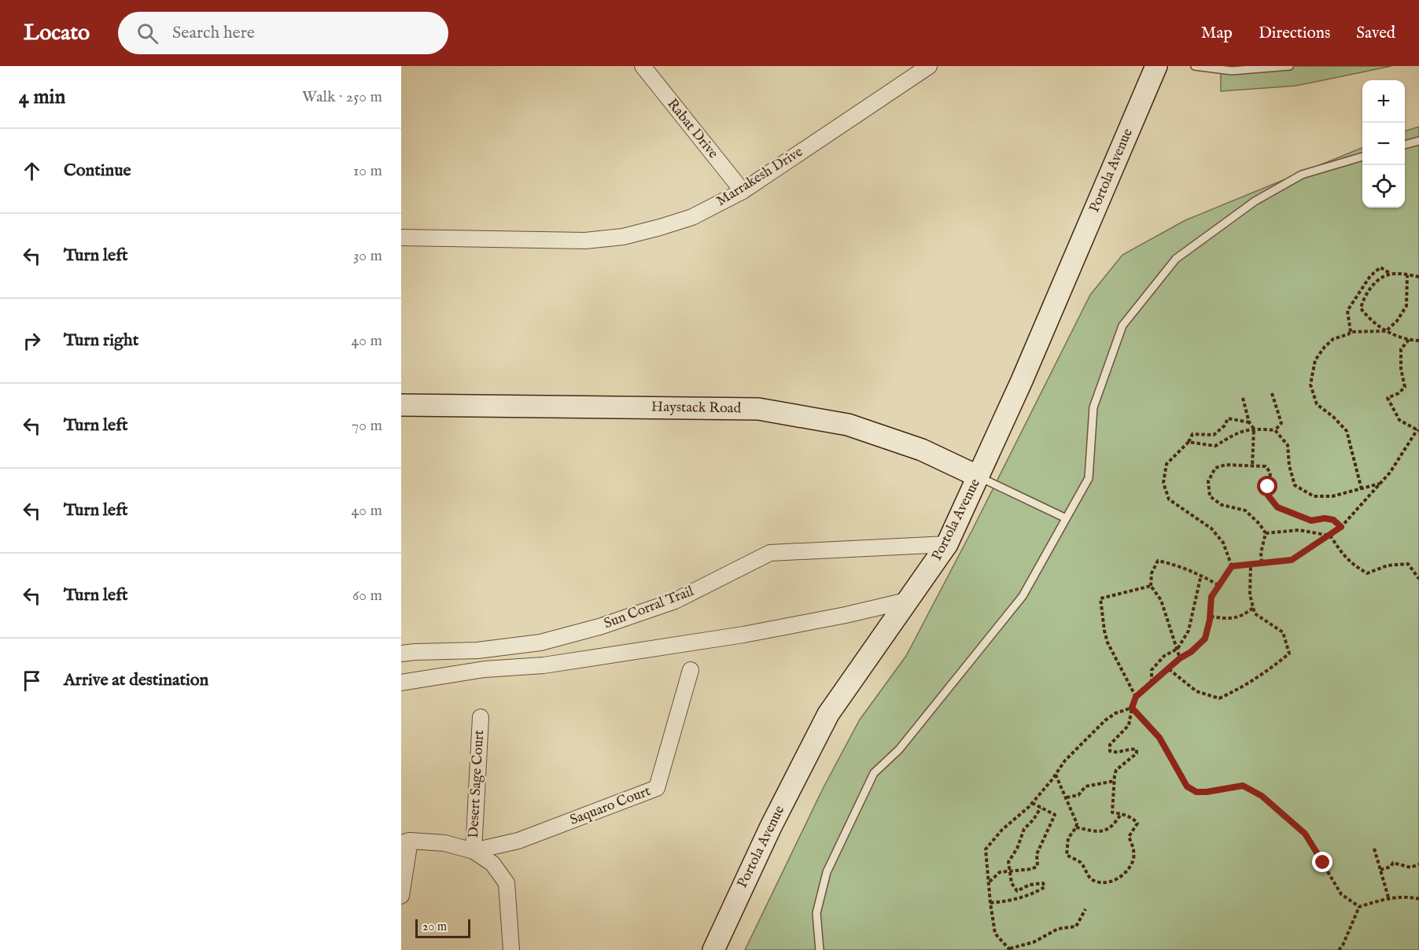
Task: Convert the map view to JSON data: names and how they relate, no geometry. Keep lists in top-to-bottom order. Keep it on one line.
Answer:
{"streets":{"street":["Rabat Drive","Portola Avenue","Marrakesh Drive","Haystack Road","Sun Corral Trail","Desert Sage Court","Saquaro Court"]},"crossings":[["Rabat Drive","Marrakesh Drive"],["Portola Avenue","Haystack Road"],["Portola Avenue","Sun Corral Trail"],["Desert Sage Court","Saquaro Court"]],"scale_bar":"20 m","page":{"header":"Locato","search":"Search here","nav":["Map","Directions","Saved"],"heading":["4 min","Walk · 250 m"],"map_buttons":["+","−"],"list":[["Continue","10 m"],["Turn left","30 m"],["Turn right","40 m"],["Turn left","70 m"],["Turn left","40 m"],["Turn left","60 m"],"Arrive at destination"],"scale":"20 m"}}
